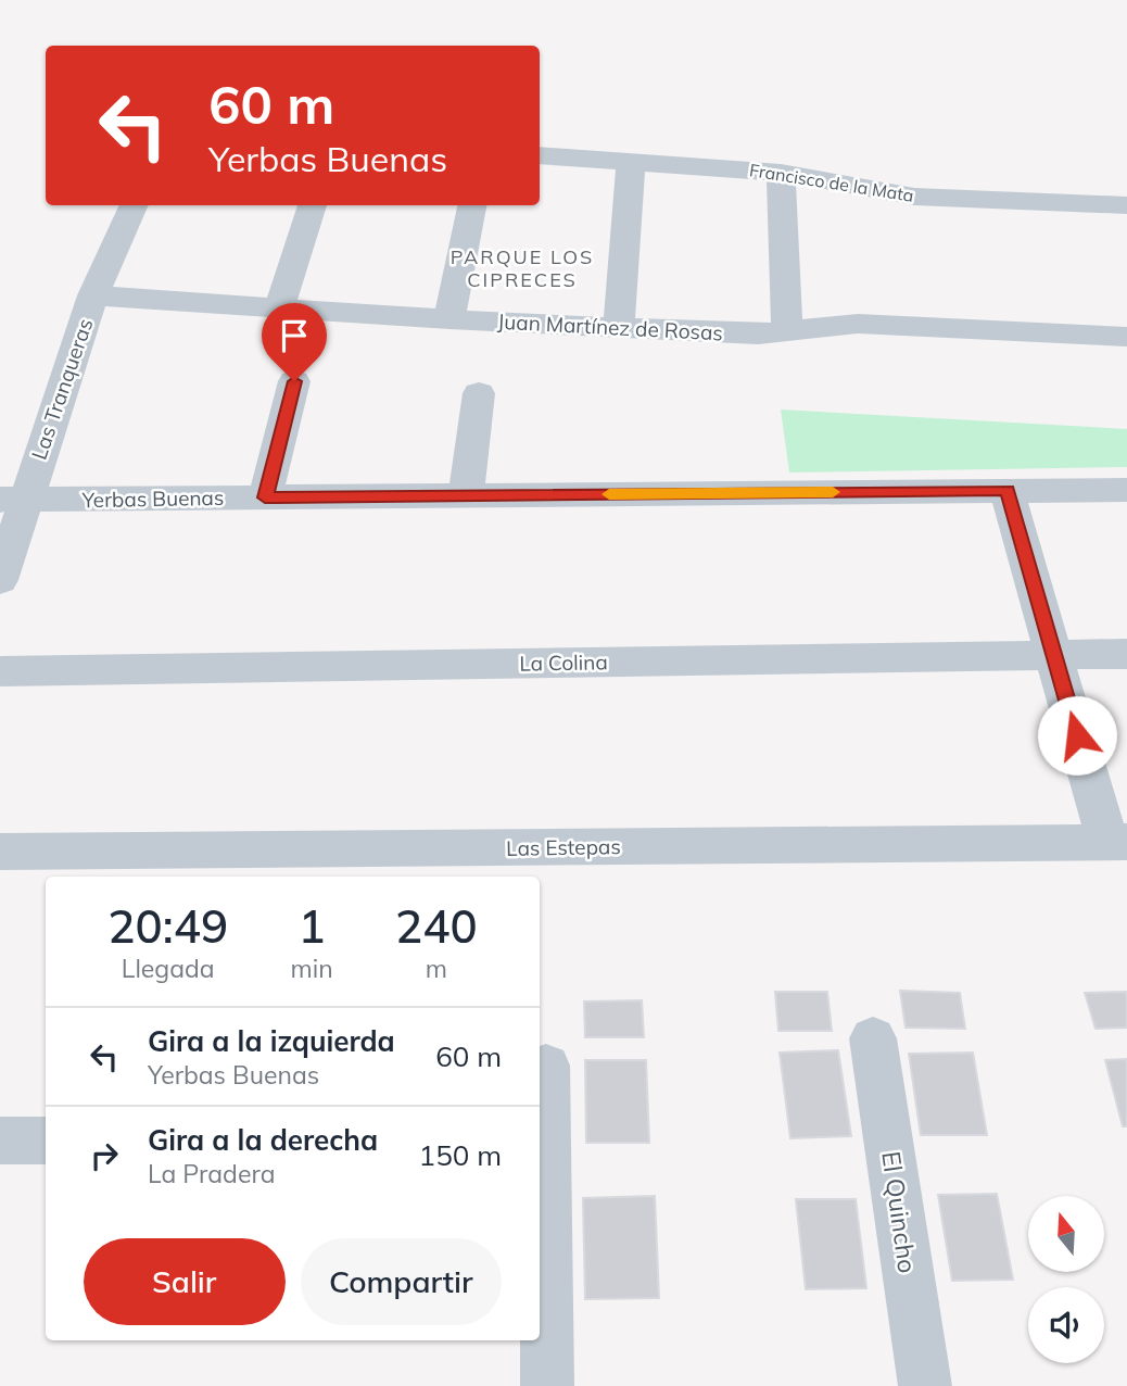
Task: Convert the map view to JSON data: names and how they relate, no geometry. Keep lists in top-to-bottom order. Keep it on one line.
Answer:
{"streets":{"street":["Francisco de la Mata","Juan Martínez de Rosas","Las Tranqueras","Yerbas Buenas","La Colina","Las Estepas","El Quincho"]},"crossings":[["Juan Martínez de Rosas","Las Tranqueras"],["Las Tranqueras","Yerbas Buenas"]],"districts":["PARQUE LOS CIPRECES"],"north":"top","page":{"turn":["60 m","Yerbas Buenas"],"eta":["20:49","Llegada","1","min","240","m"],"list":[{"name":"Gira a la izquierda","note":"Yerbas Buenas","value":"60 m"},{"name":"Gira a la derecha","note":"La Pradera","value":"150 m"}],"buttons":["Salir","Compartir"]}}
